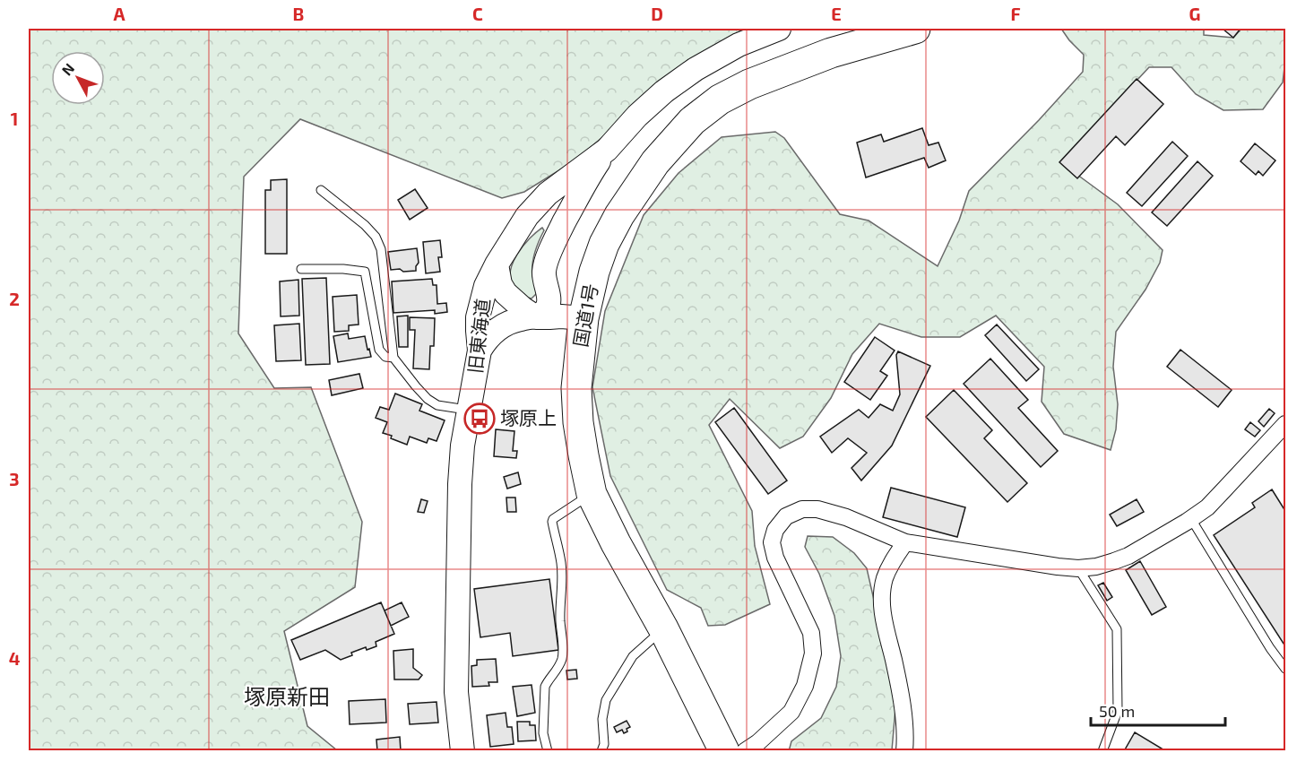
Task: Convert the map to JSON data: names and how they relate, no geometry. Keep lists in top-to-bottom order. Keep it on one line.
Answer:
{"streets":{"highway":["国道1号"],"street":["旧東海道"]},"districts":["塚原新田"],"places":{"bus stop":["塚原上"]},"scale_bar":"50 m","north":"top left","grid":{"columns":["A","B","C","D","E","F","G"],"rows":["1","2","3","4"]}}
